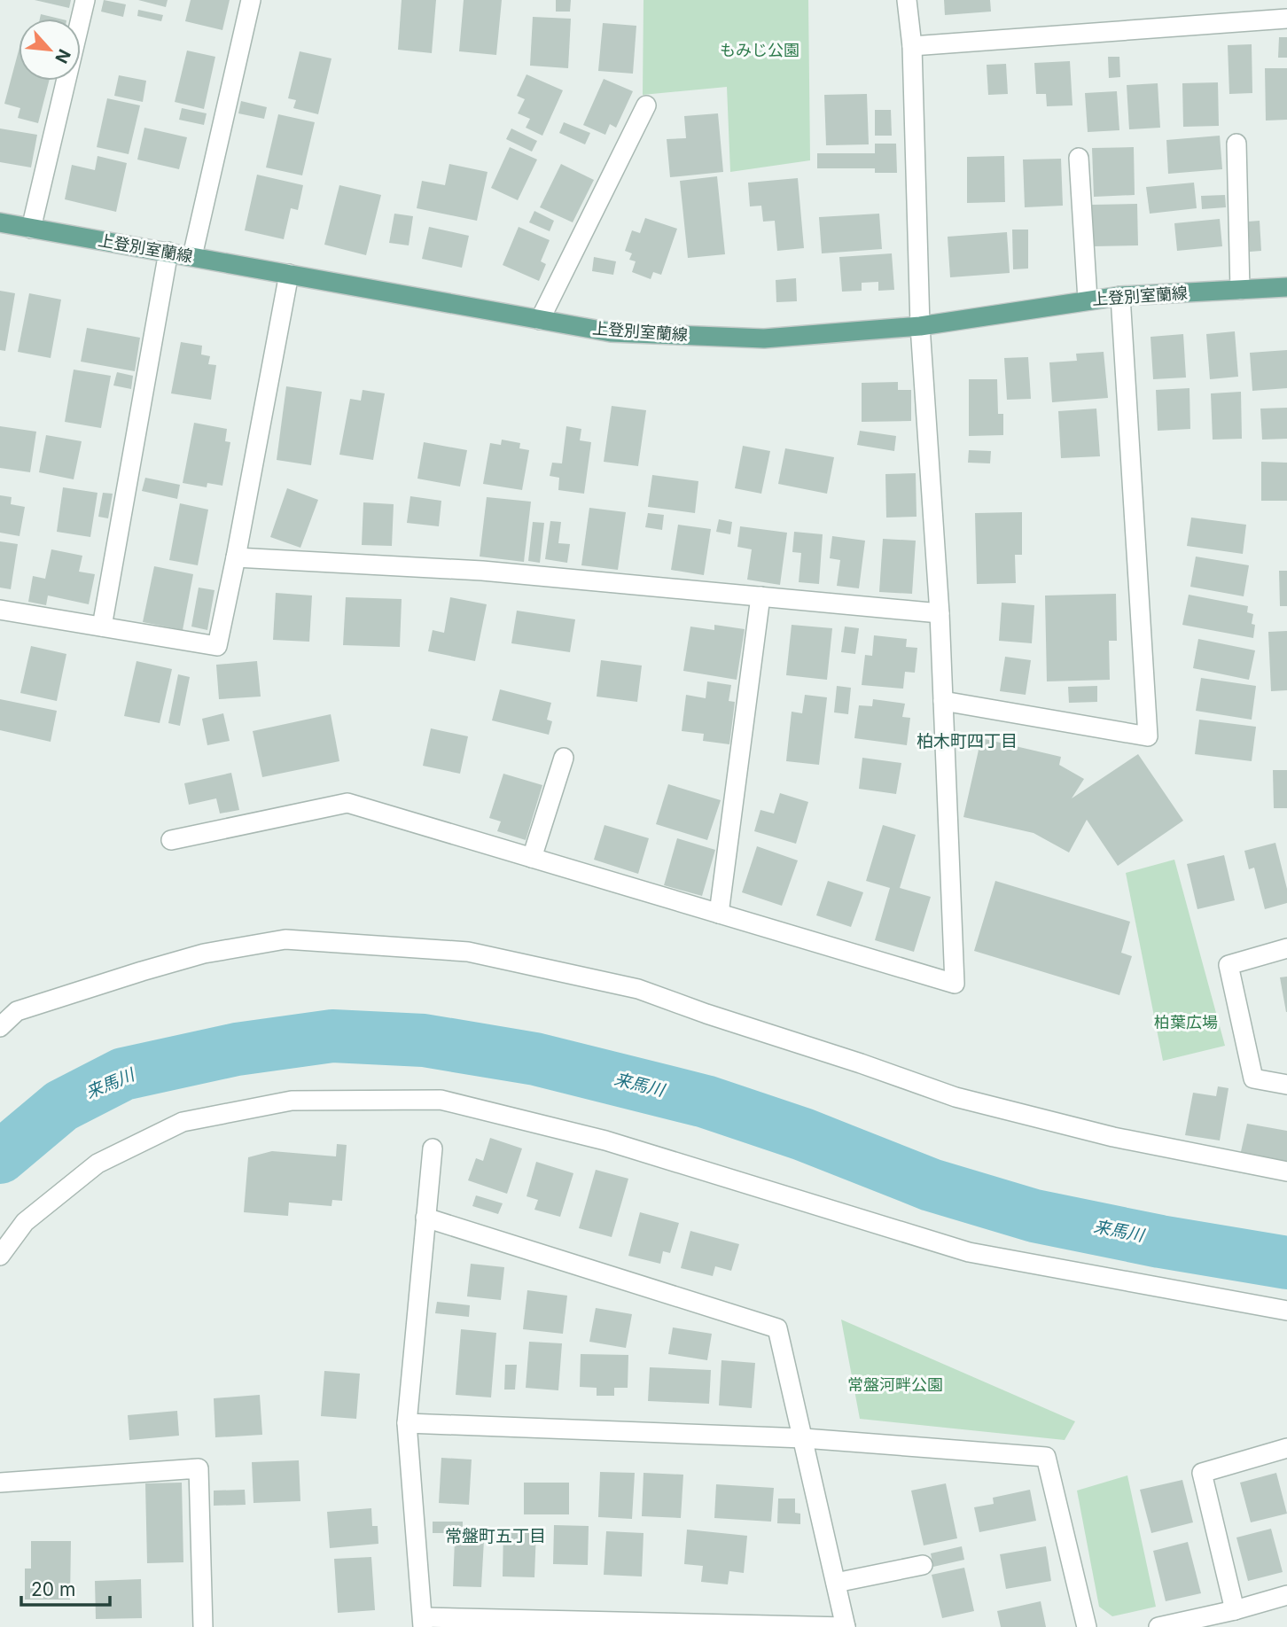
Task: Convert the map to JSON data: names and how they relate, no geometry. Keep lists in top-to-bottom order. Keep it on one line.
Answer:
{"streets":{"main road":["上登別室蘭線"]},"districts":["柏木町四丁目","常盤町五丁目"],"water":["来馬川"],"parks":["もみじ公園","柏葉広場","常盤河畔公園"],"scale_bar":"20 m","north":"bottom right"}
